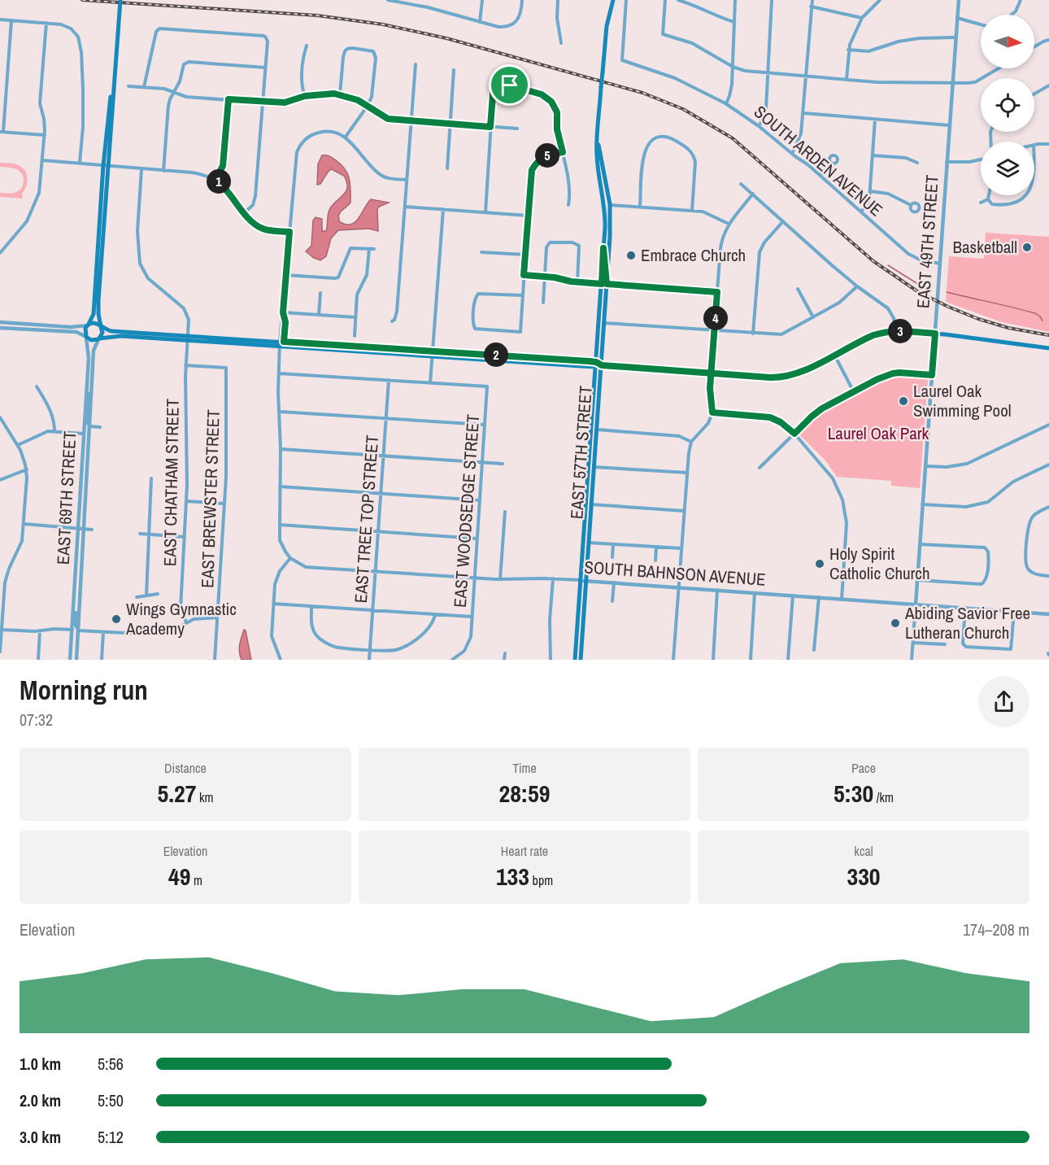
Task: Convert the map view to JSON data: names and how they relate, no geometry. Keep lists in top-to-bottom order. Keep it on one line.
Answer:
{"streets":{"main road":["EAST 57TH STREET"],"street":["SOUTH ARDEN AVENUE","EAST 49TH STREET","EAST CHATHAM STREET","EAST 69TH STREET","EAST BREWSTER STREET","EAST WOODSEDGE STREET","EAST TREE TOP STREET","SOUTH BAHNSON AVENUE"]},"crossings":[["SOUTH ARDEN AVENUE","EAST 49TH STREET"],["EAST 49TH STREET","SOUTH BAHNSON AVENUE"],["EAST 57TH STREET","SOUTH BAHNSON AVENUE"],["EAST CHATHAM STREET","EAST BREWSTER STREET"],["EAST WOODSEDGE STREET","SOUTH BAHNSON AVENUE"],["EAST TREE TOP STREET","SOUTH BAHNSON AVENUE"]],"parks":["Laurel Oak Park"],"places":["Basketball","Embrace Church","Laurel Oak Swimming Pool","Holy Spirit Catholic Church","Wings Gymnastic Academy","Abiding Savior Free Lutheran Church"],"north":"right","page":{"pins":["5","1","4","3","2"],"heading":["Morning run","07:32"],"stats":[["Distance","5.27 km"],["Time","28:59"],["Pace","5:30 /km"],["Elevation","49 m"],["Heart rate","133 bpm"],["kcal","330"]],"chart":["Elevation","174–208 m"],"list":[{"name":"1.0 km","note":"5:56"},{"name":"2.0 km","note":"5:50"},{"name":"3.0 km","note":"5:12"}]}}
